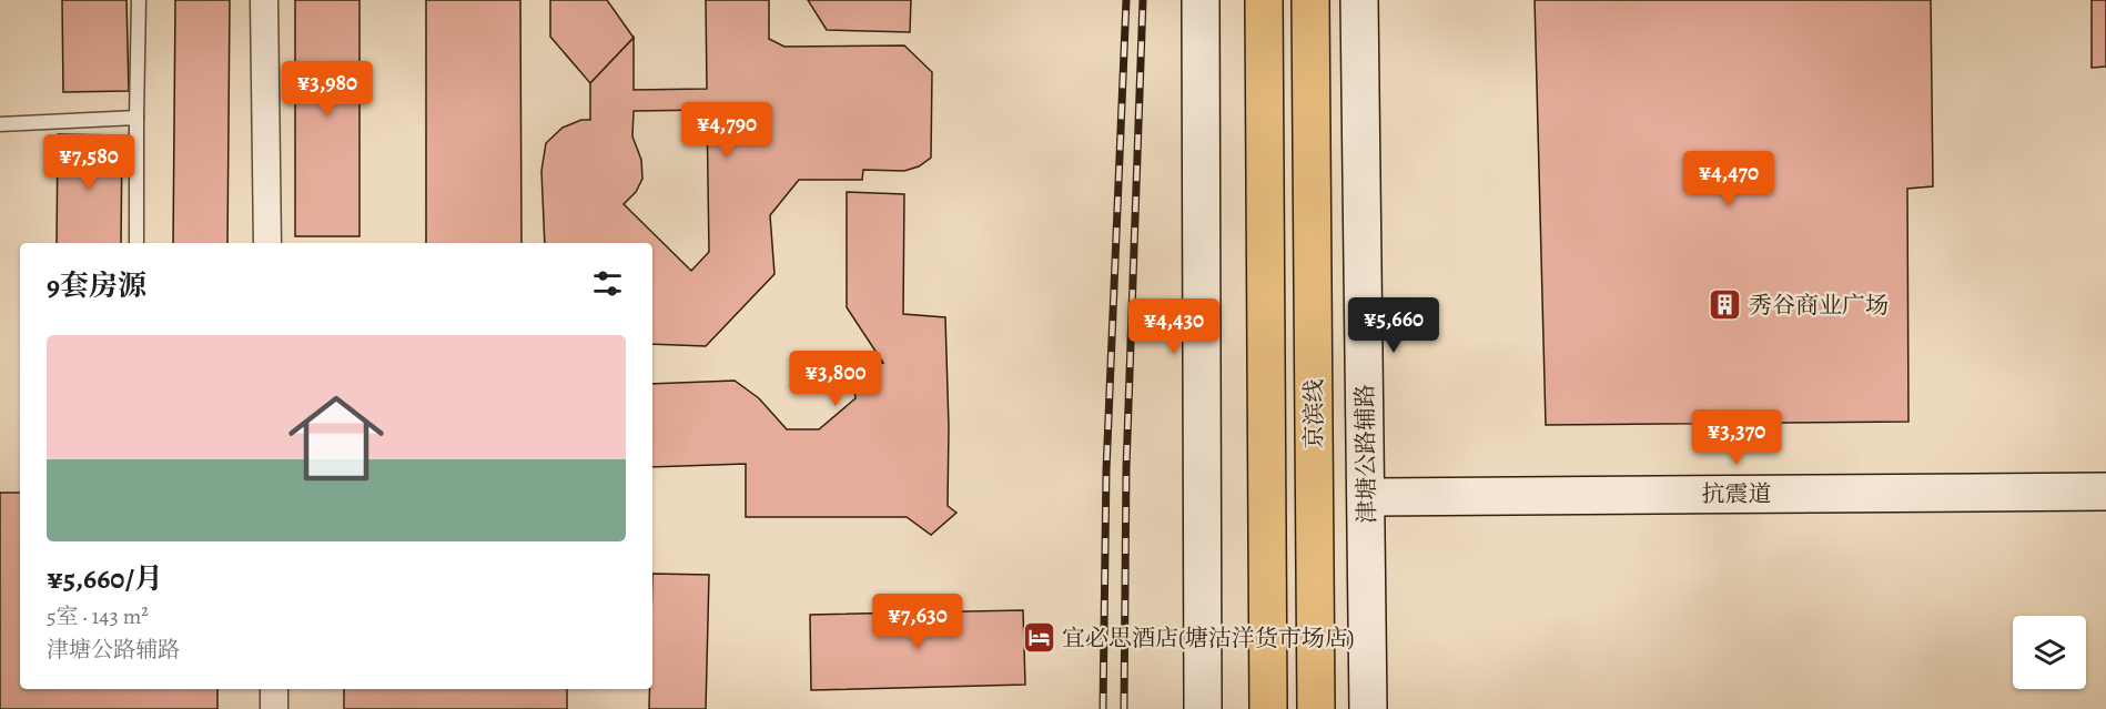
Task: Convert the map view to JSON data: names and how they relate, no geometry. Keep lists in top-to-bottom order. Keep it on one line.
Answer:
{"streets":{"highway":["京滨线"],"main road":["津塘公路辅路","抗震道"]},"crossings":[["津塘公路辅路","抗震道"]],"places":{"building":["秀谷商业广场"],"hotel":["宜必思酒店(塘沽洋货市场店)"]},"page":{"price":["¥3,980","¥4,790","¥7,580","¥4,470","¥5,660","¥4,430","¥3,800","¥3,370","¥7,630"],"heading":"9套房源","list":[{"name":"¥5,660/月","note":"5室 · 143 m² · 津塘公路辅路"}]}}
